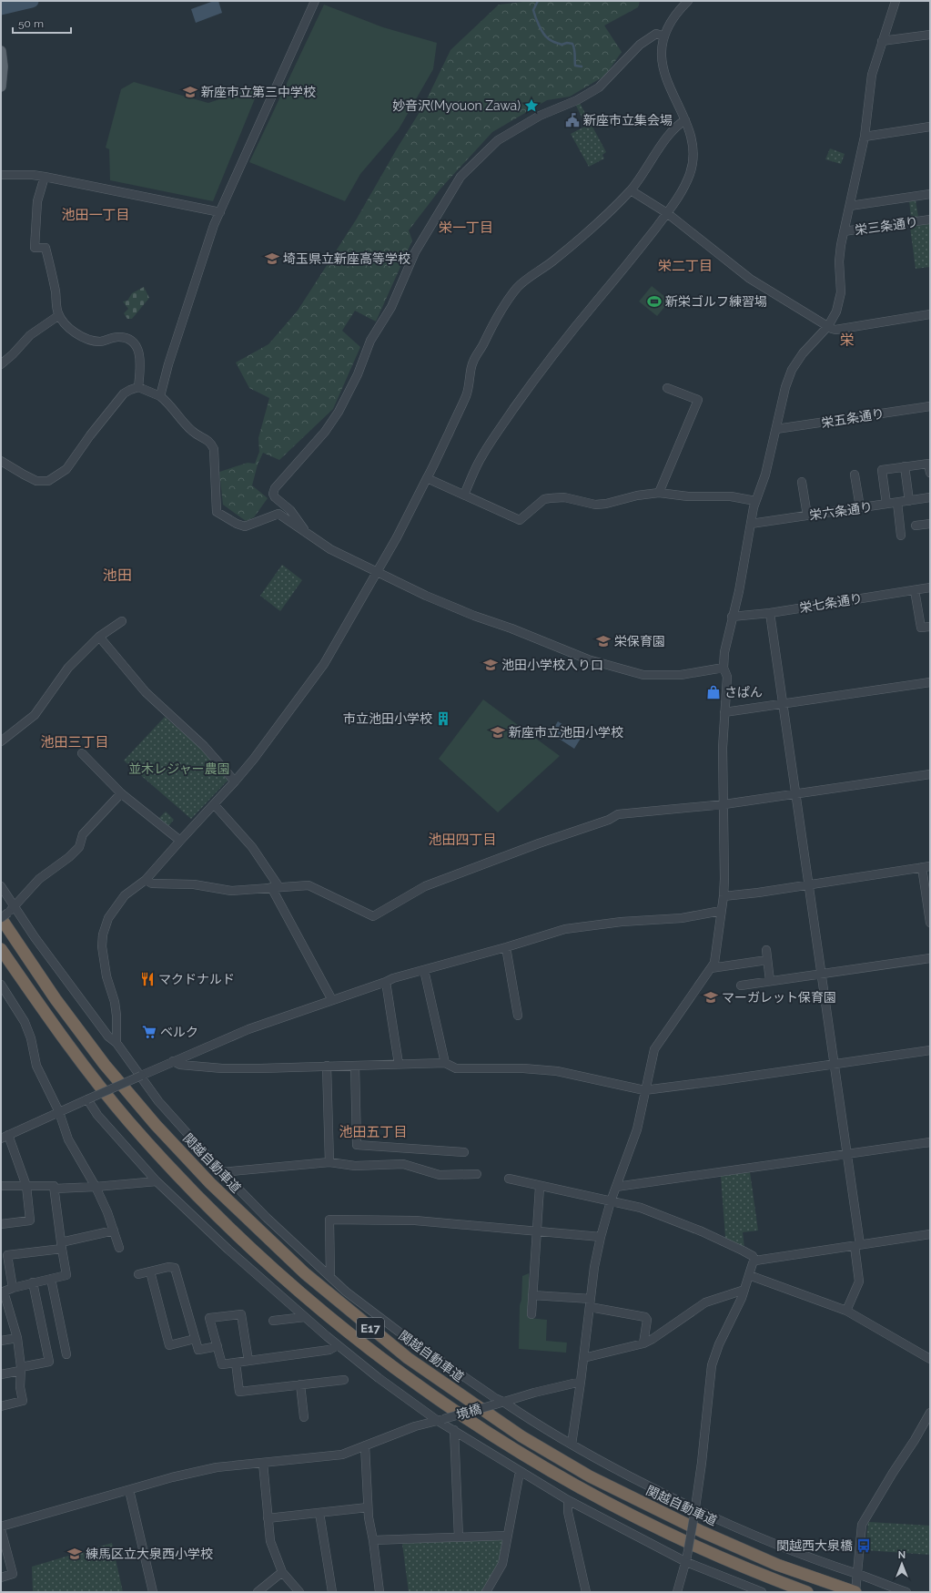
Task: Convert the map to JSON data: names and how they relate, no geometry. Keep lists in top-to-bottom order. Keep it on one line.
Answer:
{"streets":{"highway":["関越自動車道","E17"],"street":["栄三条通り","栄五条通り","栄六条通り","栄七条通り","境橋"]},"districts":["池田一丁目","栄一丁目","栄二丁目","栄","池田","池田三丁目","池田四丁目","池田五丁目"],"parks":["並木レジャー農園"],"places":{"school or university":["新座市立第三中学校","埼玉県立新座高等学校","栄保育園","池田小学校入り口","新座市立池田小学校","マーガレット保育園","練馬区立大泉西小学校"],"place":["妙音沢(Myouon Zawa)"],"public building":["新座市立集会場"],"sports":["新栄ゴルフ練習場"],"shop":["さぱん"],"building":["市立池田小学校"],"restaurant":["マクドナルド"],"supermarket":["ベルク"],"bus stop":["関越西大泉橋"]},"scale_bar":"50 m","north":"top"}
